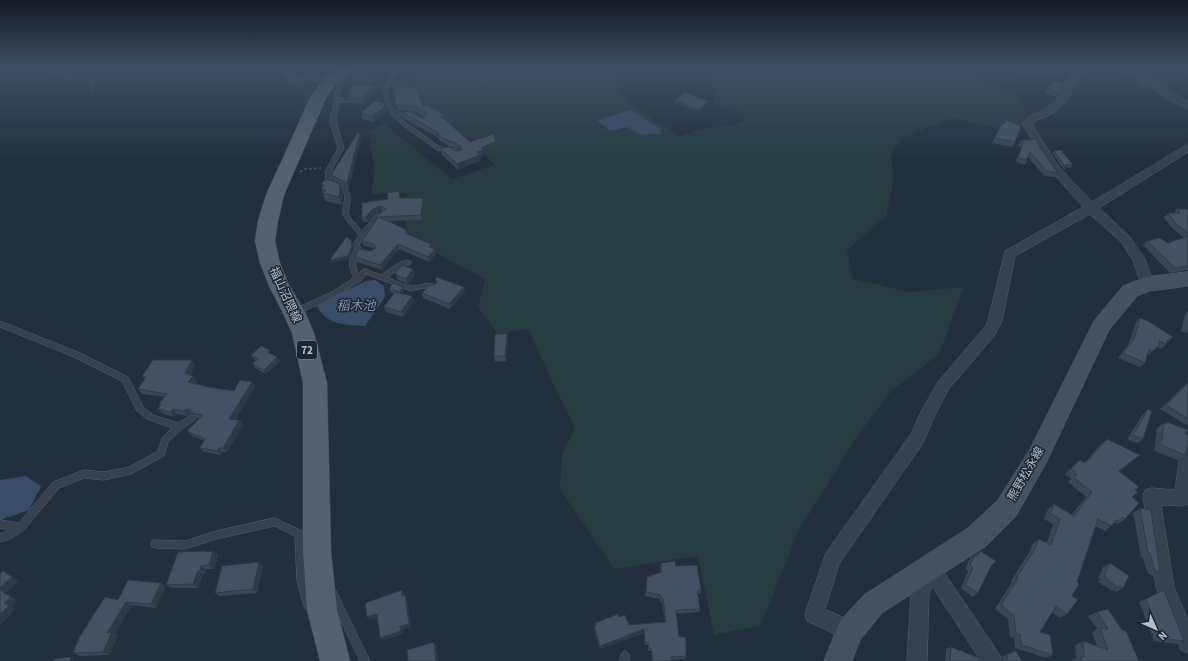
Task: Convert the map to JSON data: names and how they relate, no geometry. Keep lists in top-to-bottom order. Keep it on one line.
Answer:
{"streets":{"main road":["福山沼隈線","72","熊野松永線"]},"water":["稲木池"],"north":"bottom right"}
